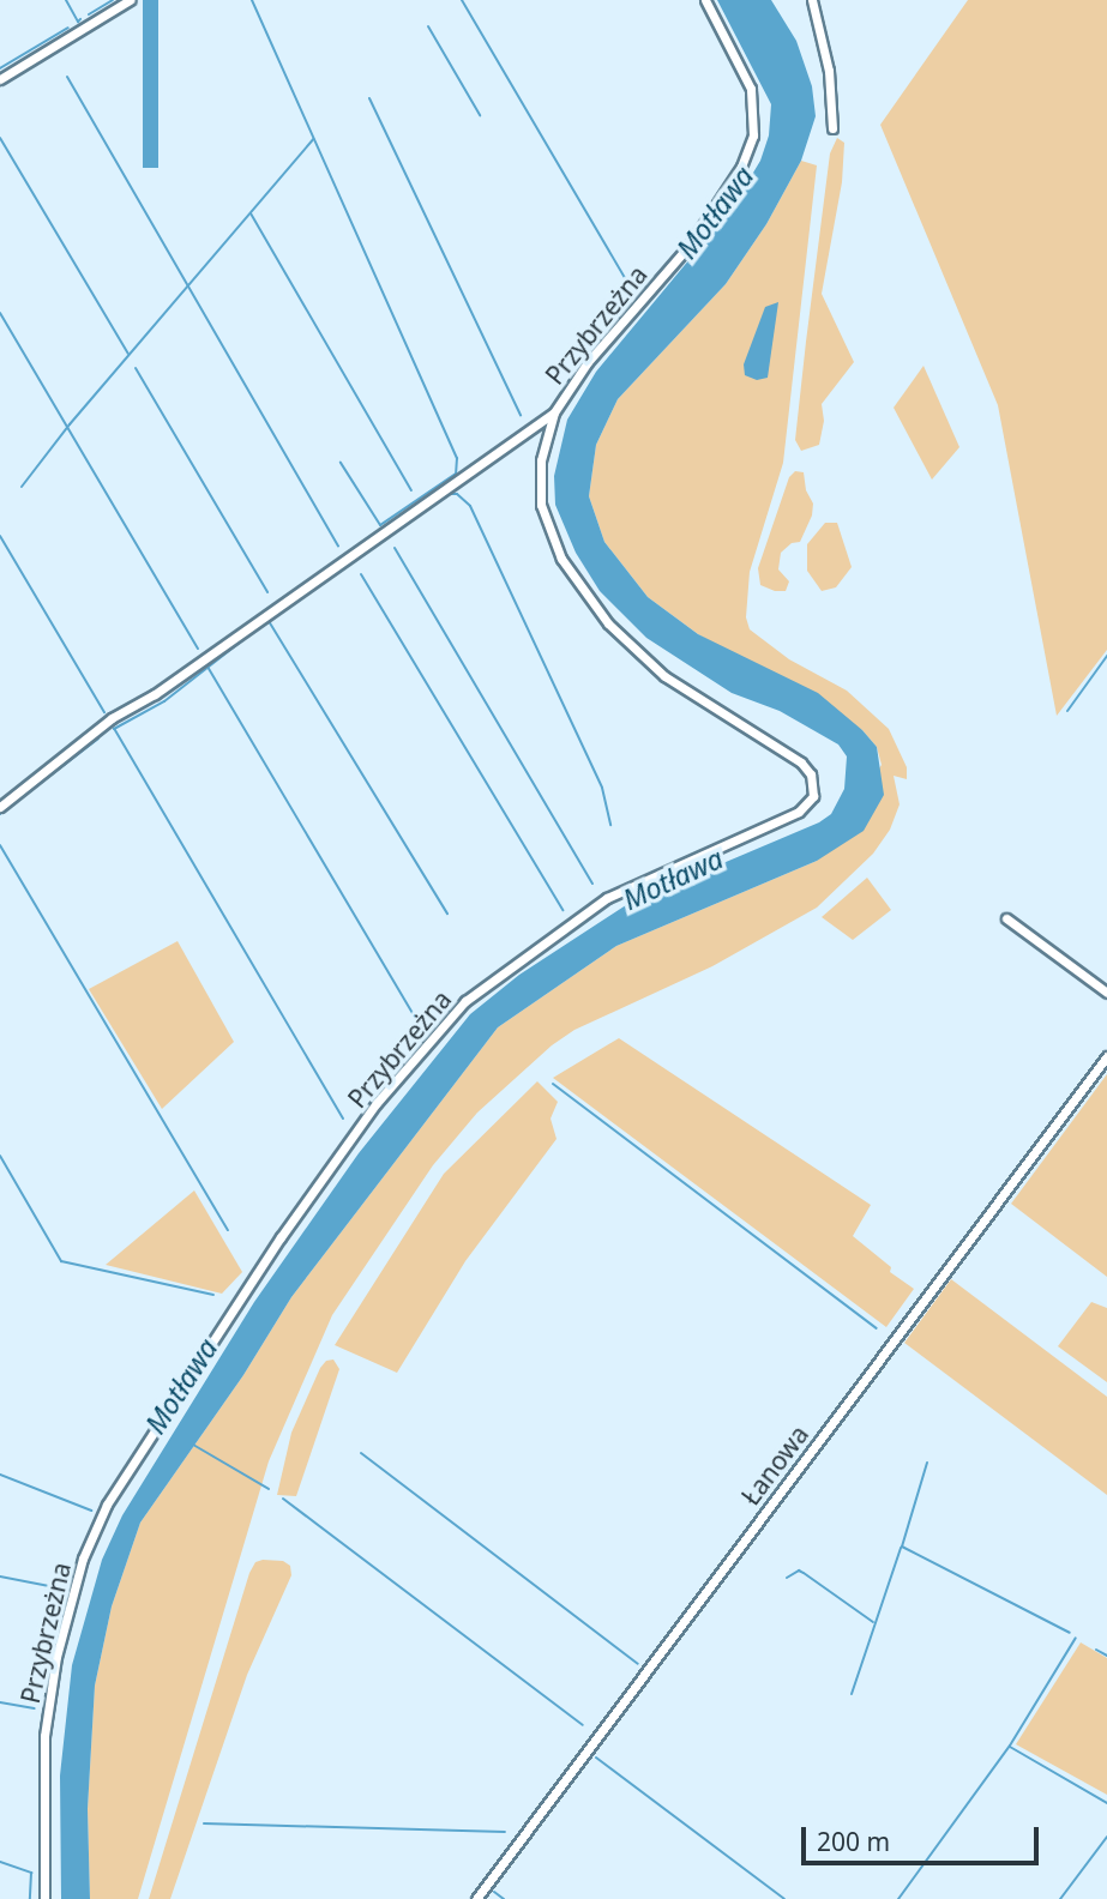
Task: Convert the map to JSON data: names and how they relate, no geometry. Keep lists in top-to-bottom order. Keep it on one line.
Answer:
{"streets":{"street":["Przybrzeżna","Łanowa"]},"water":["Motława"],"scale_bar":"200 m"}
